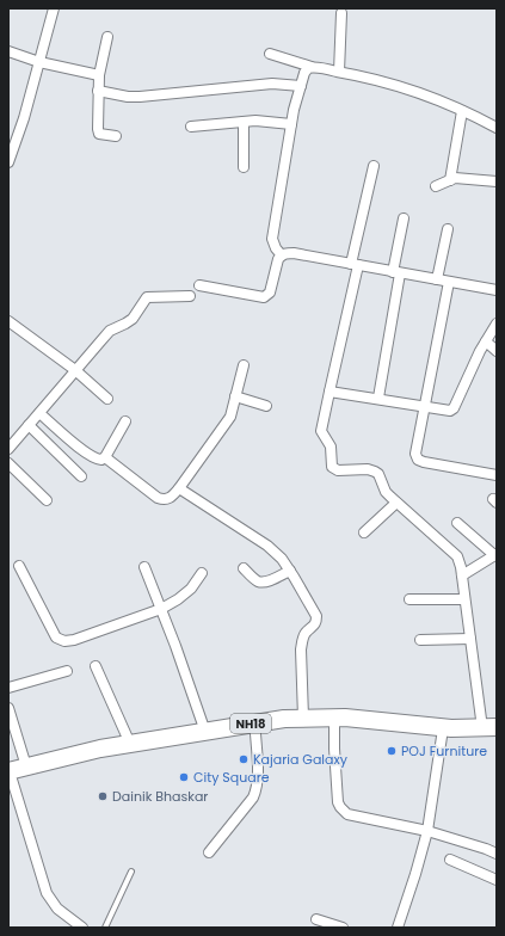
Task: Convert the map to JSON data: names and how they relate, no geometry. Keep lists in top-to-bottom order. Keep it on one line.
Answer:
{"streets":{"highway":["NH18"]},"places":["POJ Furniture","Kajaria Galaxy","City Square","Dainik Bhaskar"]}
